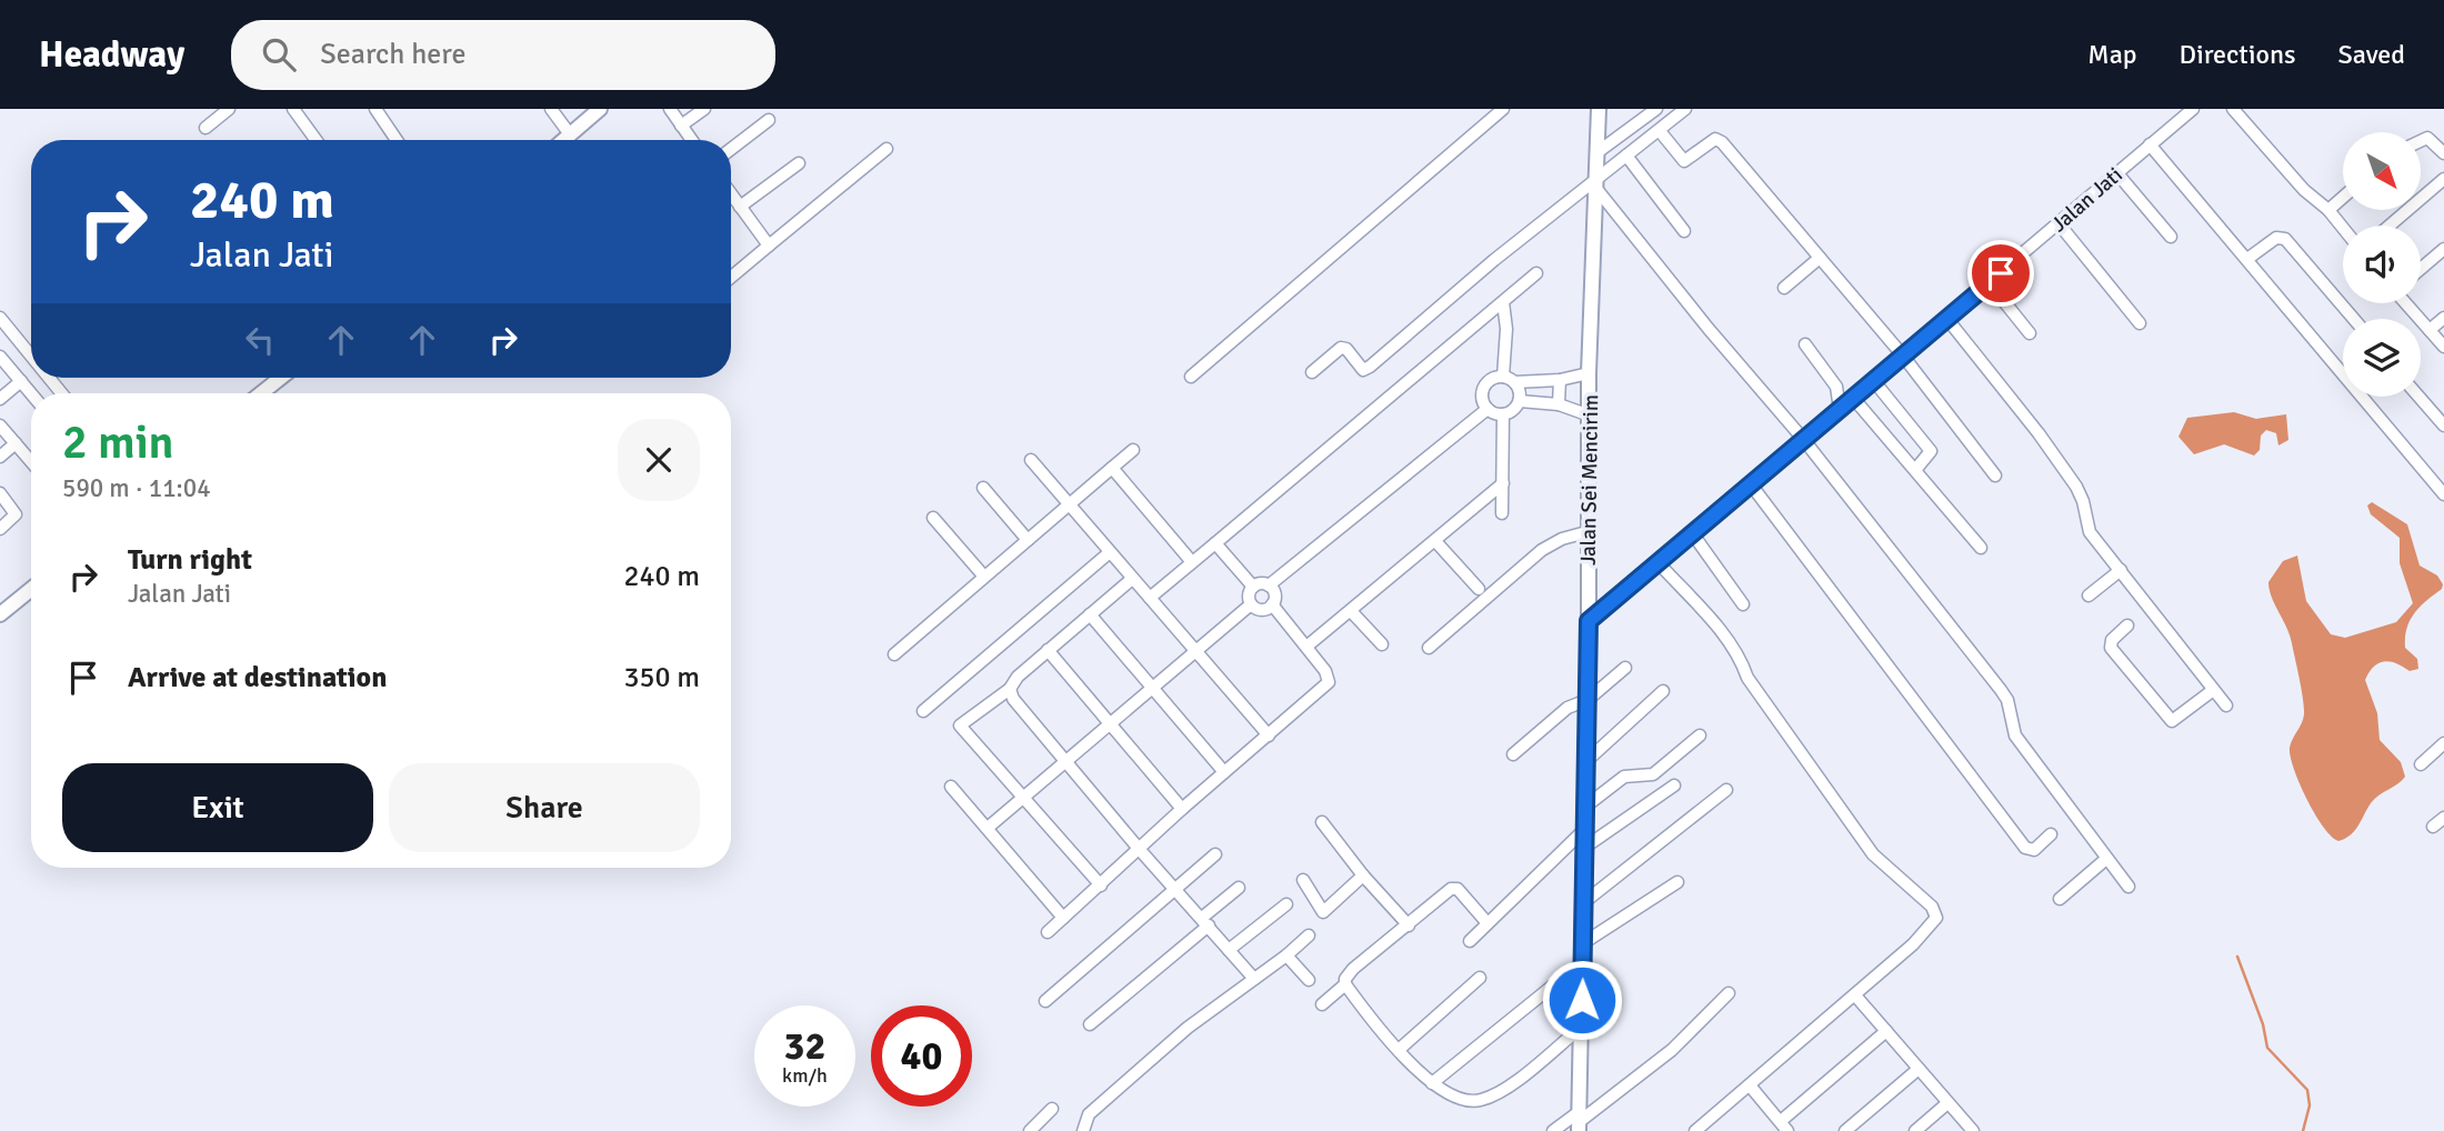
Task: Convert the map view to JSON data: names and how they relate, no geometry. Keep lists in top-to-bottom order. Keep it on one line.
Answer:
{"streets":{"street":["Jalan Jati","Jalan Sei Mencirim"]},"crossings":[["Jalan Jati","Jalan Sei Mencirim"]],"north":"bottom right","page":{"header":"Headway","search":"Search here","nav":["Map","Directions","Saved"],"turn":["240 m","Jalan Jati"],"heading":["2 min","590 m · 11:04"],"list":[{"name":"Turn right","note":"Jalan Jati","value":"240 m"},{"name":"Arrive at destination","value":"350 m"}],"buttons":["Exit","Share"],"speed":"32 km/h","limit":"40"}}
